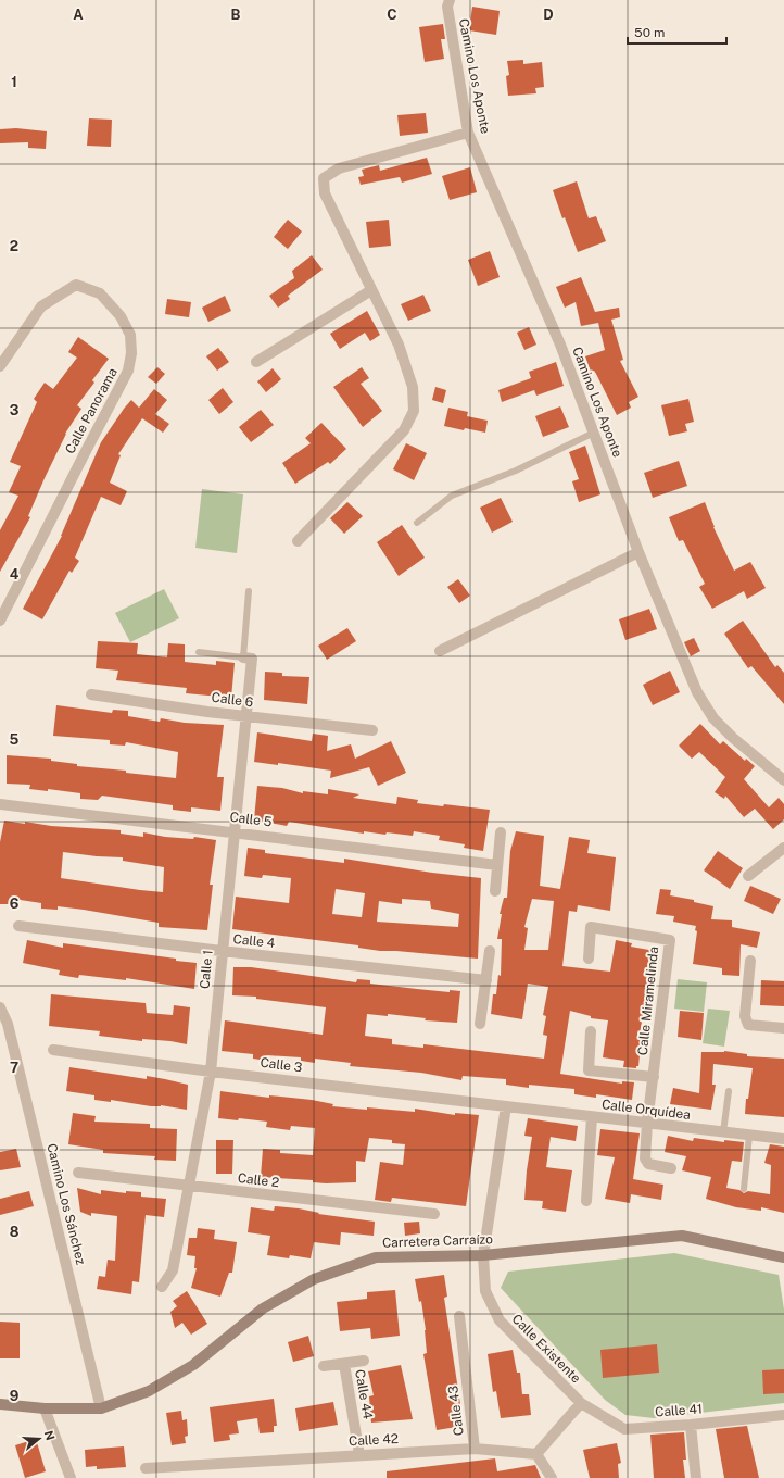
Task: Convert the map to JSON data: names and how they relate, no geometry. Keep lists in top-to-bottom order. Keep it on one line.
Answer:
{"streets":{"street":["Camino Los Aponte","Calle Panorama","Calle 6","Calle 5","Calle 4","Calle 1","Calle Miramelinda","Calle 3","Calle Orquídea","Calle 2","Camino Los Sánchez","Carretera Carraízo","Calle Existente","Calle 44","Calle 43","Calle 41","Calle 42"]},"crossings":[["Calle 6","Calle 1"],["Calle 5","Calle 1"],["Calle 4","Calle 1"],["Calle 1","Calle 3"],["Calle 1","Calle 2"],["Calle Miramelinda","Calle Orquídea"],["Calle 3","Calle Orquídea"],["Calle 3","Calle Existente"],["Calle Orquídea","Calle Existente"],["Camino Los Sánchez","Carretera Carraízo"],["Carretera Carraízo","Calle Existente"],["Calle Existente","Calle 41"],["Calle 44","Calle 42"],["Calle 43","Calle 42"]],"scale_bar":"50 m","north":"right","grid":{"columns":["A","B","C","D"],"rows":["1","2","3","4","5","6","7","8","9"]}}
